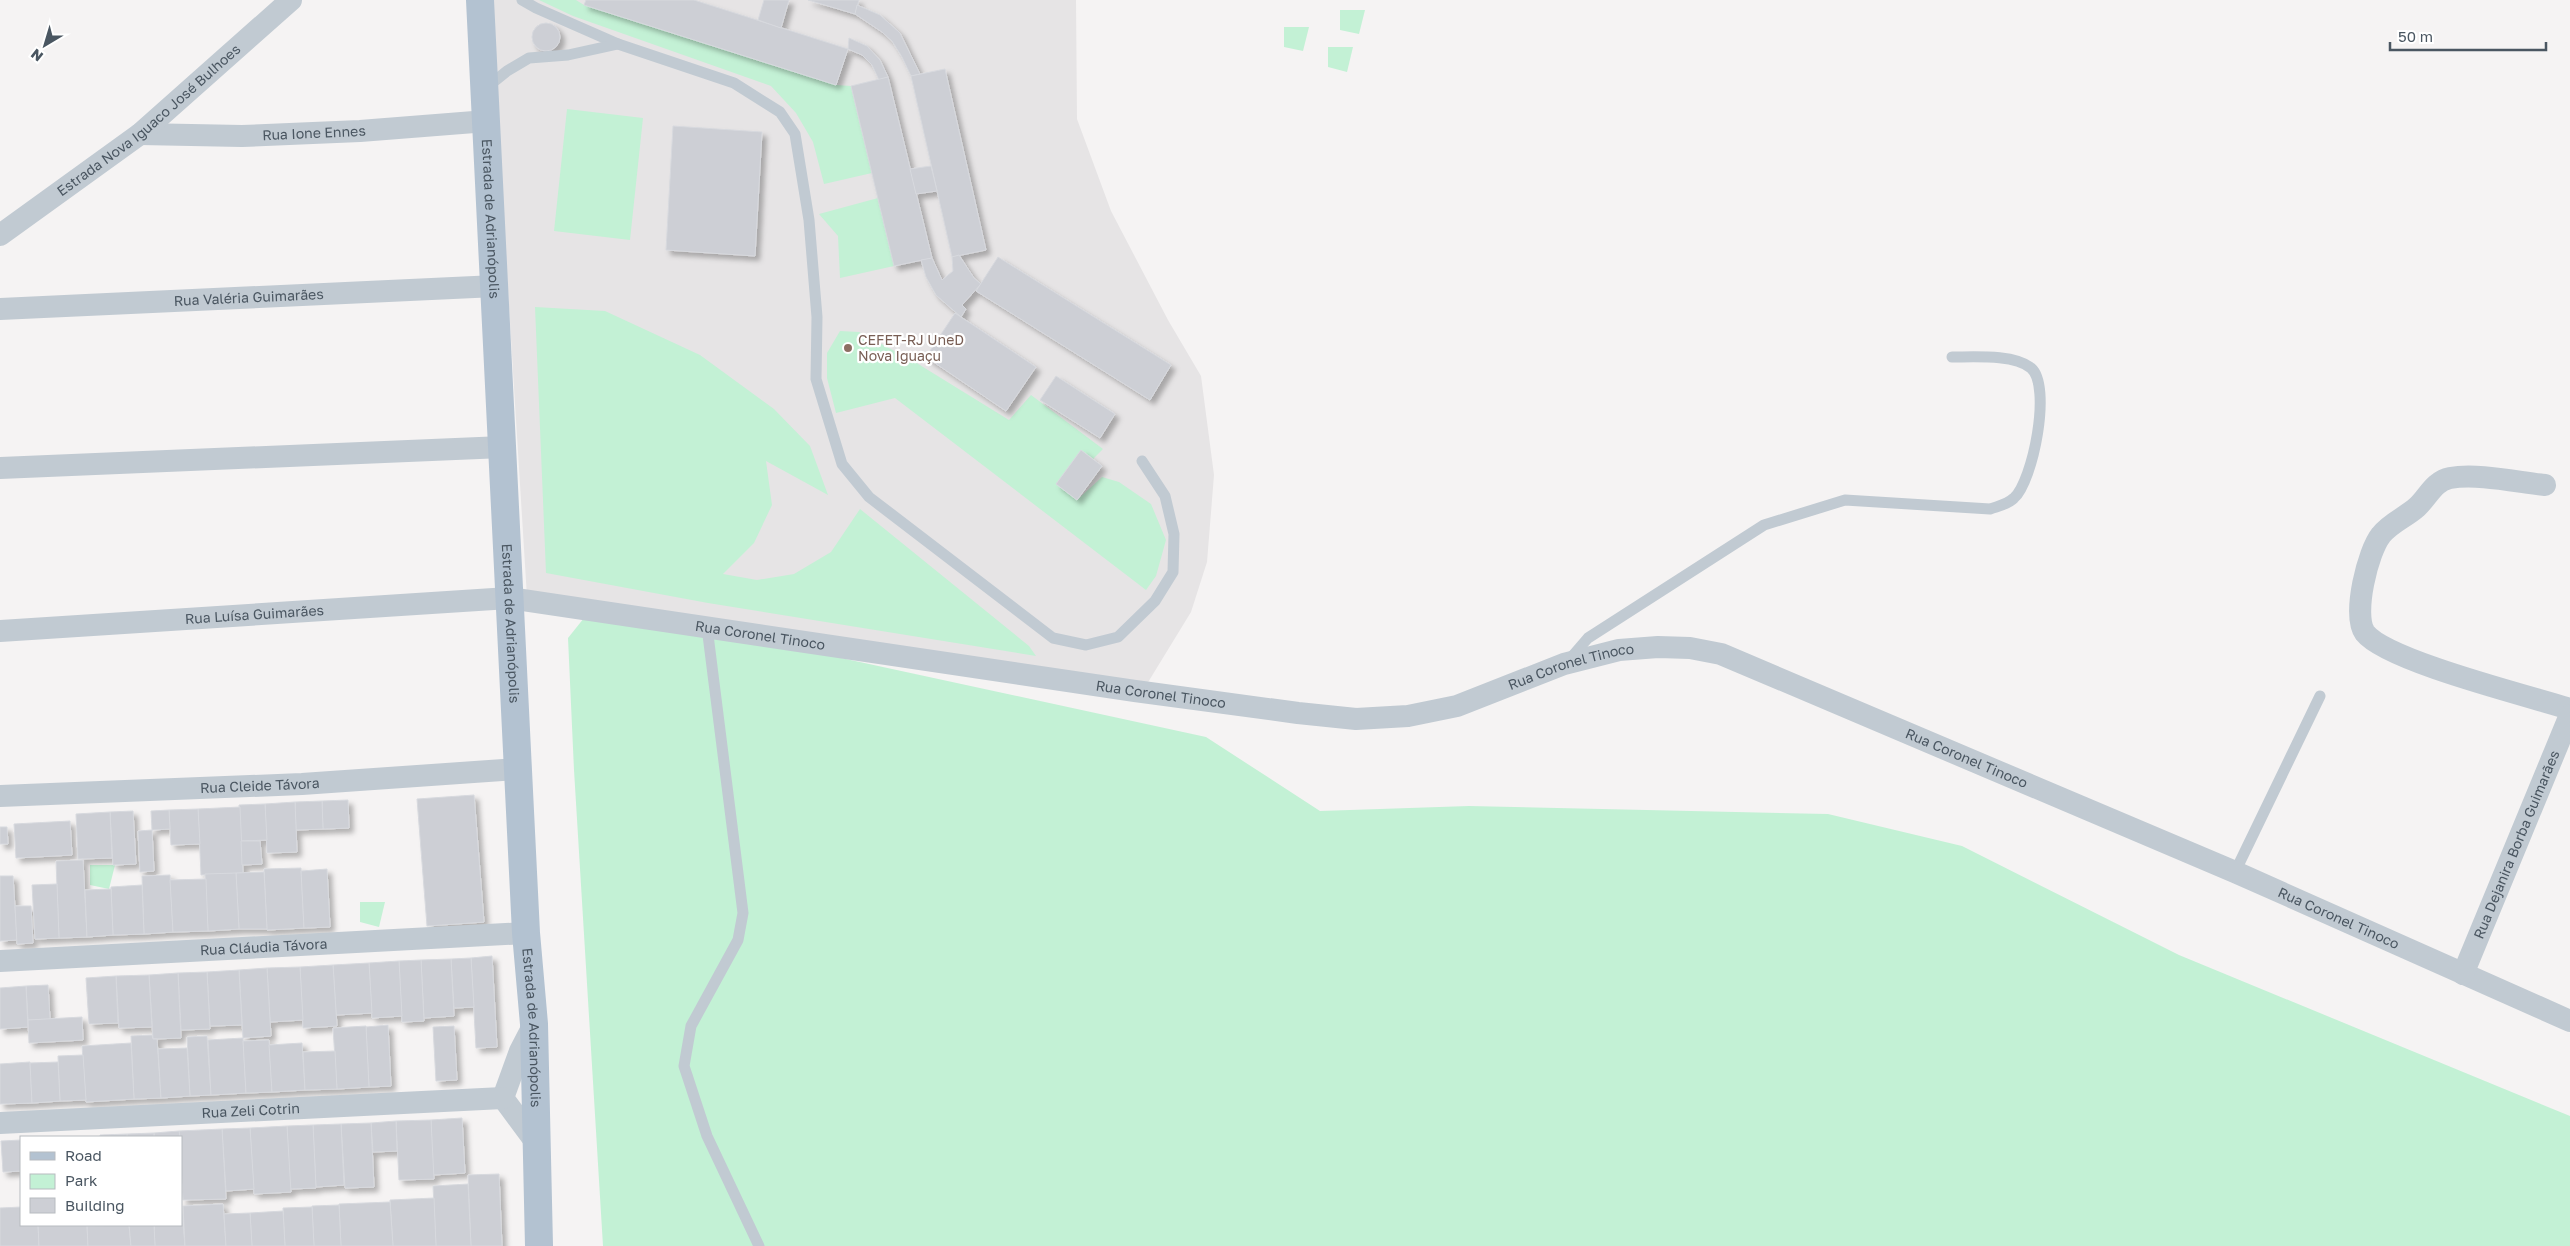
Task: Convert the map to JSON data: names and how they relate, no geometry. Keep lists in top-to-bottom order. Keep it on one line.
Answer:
{"streets":{"main road":["Estrada de Adrianópolis"],"street":["Estrada Nova Iguaco José Bulhoes","Rua Ione Ennes","Rua Valéria Guimarães","Rua Luísa Guimarães","Rua Coronel Tinoco","Rua Cleide Távora","Rua Dejanira Borba Guimarães","Rua Cláudia Távora","Rua Zeli Cotrin"]},"crossings":[["Estrada Nova Iguaco José Bulhoes","Rua Ione Ennes"],["Rua Ione Ennes","Estrada de Adrianópolis"],["Estrada de Adrianópolis","Rua Valéria Guimarães"],["Estrada de Adrianópolis","Rua Luísa Guimarães"],["Estrada de Adrianópolis","Rua Coronel Tinoco"],["Estrada de Adrianópolis","Rua Cleide Távora"],["Estrada de Adrianópolis","Rua Cláudia Távora"],["Rua Luísa Guimarães","Rua Coronel Tinoco"],["Rua Coronel Tinoco","Rua Dejanira Borba Guimarães"]],"places":["CEFET-RJ UneD Nova Iguaçu"],"legend":["Road","Park","Building"],"scale_bar":"50 m","north":"bottom left"}
